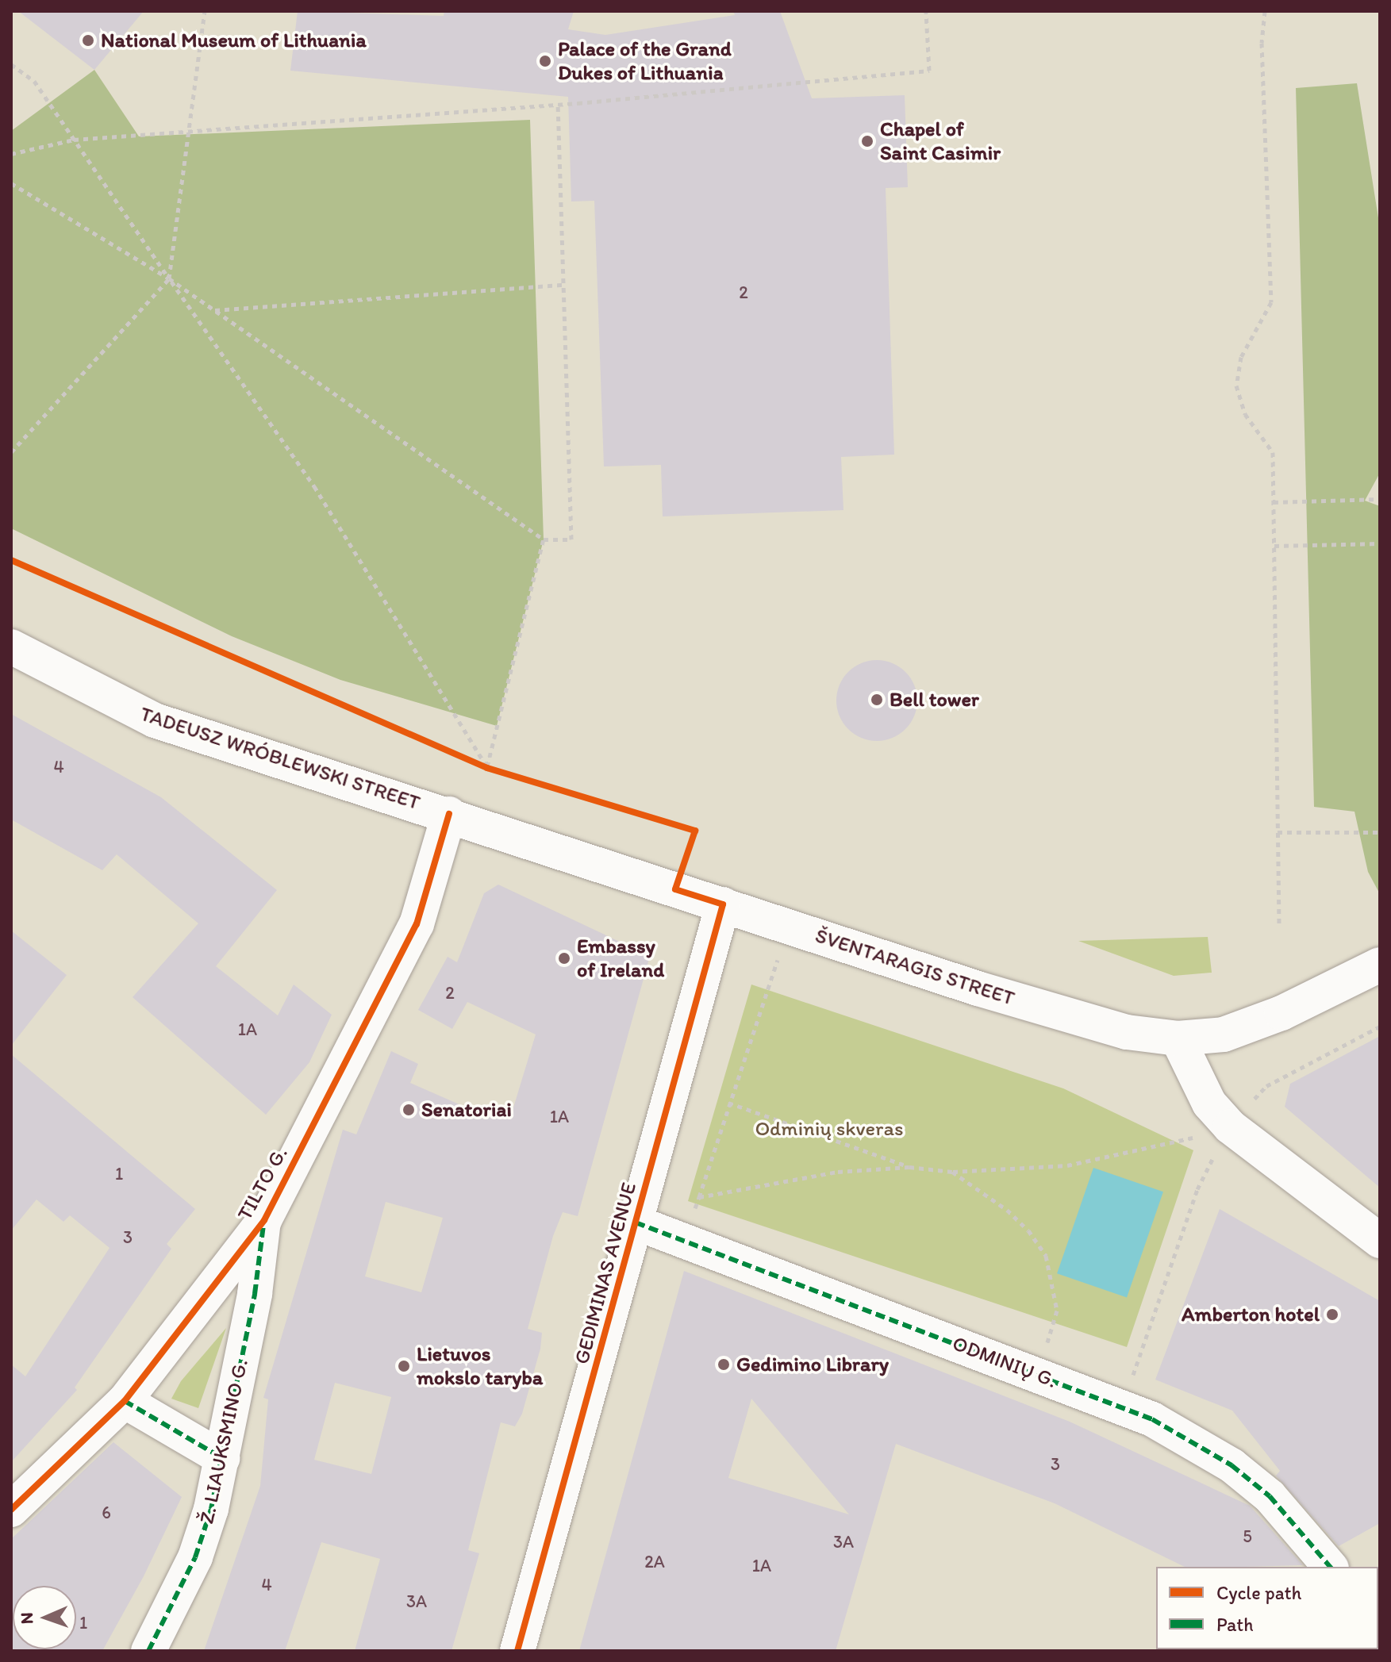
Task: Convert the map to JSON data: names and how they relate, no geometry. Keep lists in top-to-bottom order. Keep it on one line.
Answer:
{"streets":{"street":["TADEUSZ WRÓBLEWSKI STREET","ŠVENTARAGIS STREET","TILTO G.","GEDIMINAS AVENUE","ODMINIŲ G.","Ž. LIAUKSMINO G."]},"crossings":[["TADEUSZ WRÓBLEWSKI STREET","ŠVENTARAGIS STREET"],["TADEUSZ WRÓBLEWSKI STREET","TILTO G."],["ŠVENTARAGIS STREET","TILTO G."],["ŠVENTARAGIS STREET","GEDIMINAS AVENUE"],["TILTO G.","Ž. LIAUKSMINO G."],["GEDIMINAS AVENUE","ODMINIŲ G."]],"parks":["Odminių skveras"],"places":["National Museum of Lithuania","Palace of the Grand Dukes of Lithuania","Chapel of Saint Casimir","Bell tower","Embassy of Ireland","Senatoriai","Amberton hotel","Gedimino Library","Lietuvos mokslo taryba"],"house_numbers":["2","4","2","1A","1A","1","3","3","6","5","3A","2A","1A","4","3A","1"],"legend":["Cycle path","Path"],"north":"left"}
